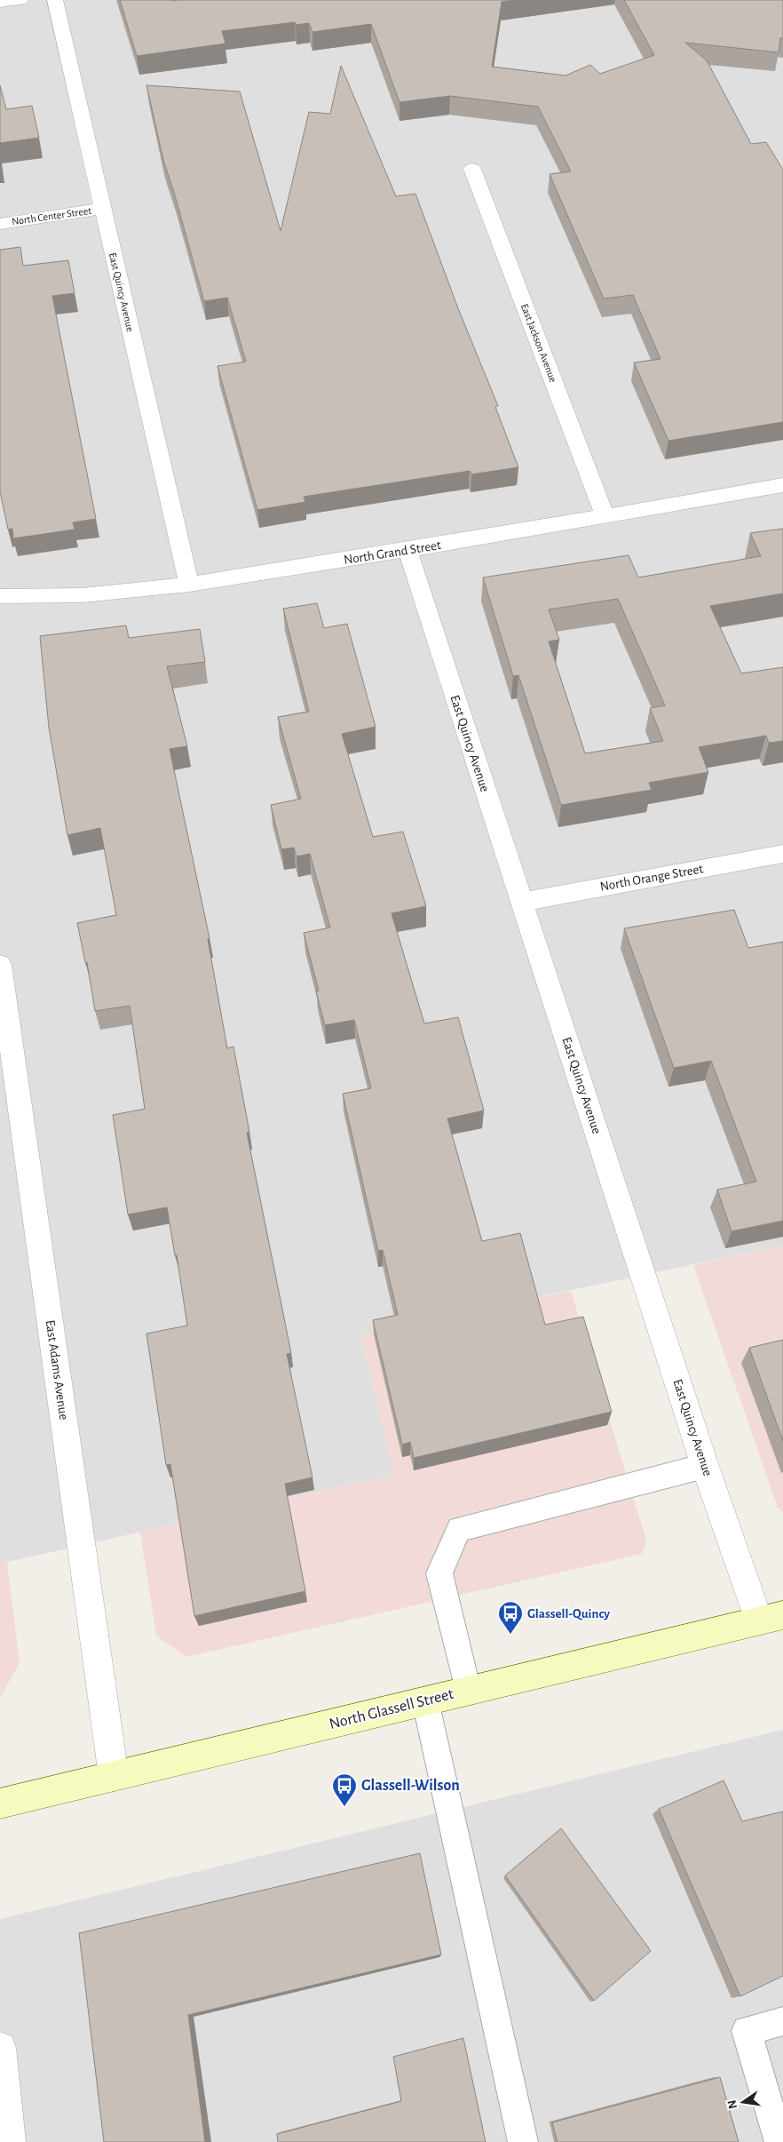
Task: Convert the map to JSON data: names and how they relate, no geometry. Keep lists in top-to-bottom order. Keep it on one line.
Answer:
{"streets":{"main road":["North Glassell Street"],"street":["North Center Street","East Quincy Avenue","East Jackson Avenue","North Grand Street","North Orange Street","East Adams Avenue"]},"crossings":[["North Center Street","East Quincy Avenue"],["East Quincy Avenue","North Grand Street"],["East Quincy Avenue","North Orange Street"],["East Quincy Avenue","North Glassell Street"],["East Jackson Avenue","North Grand Street"],["East Adams Avenue","North Glassell Street"]],"places":{"bus stop":["Glassell-Quincy","Glassell-Wilson"]},"north":"left"}
